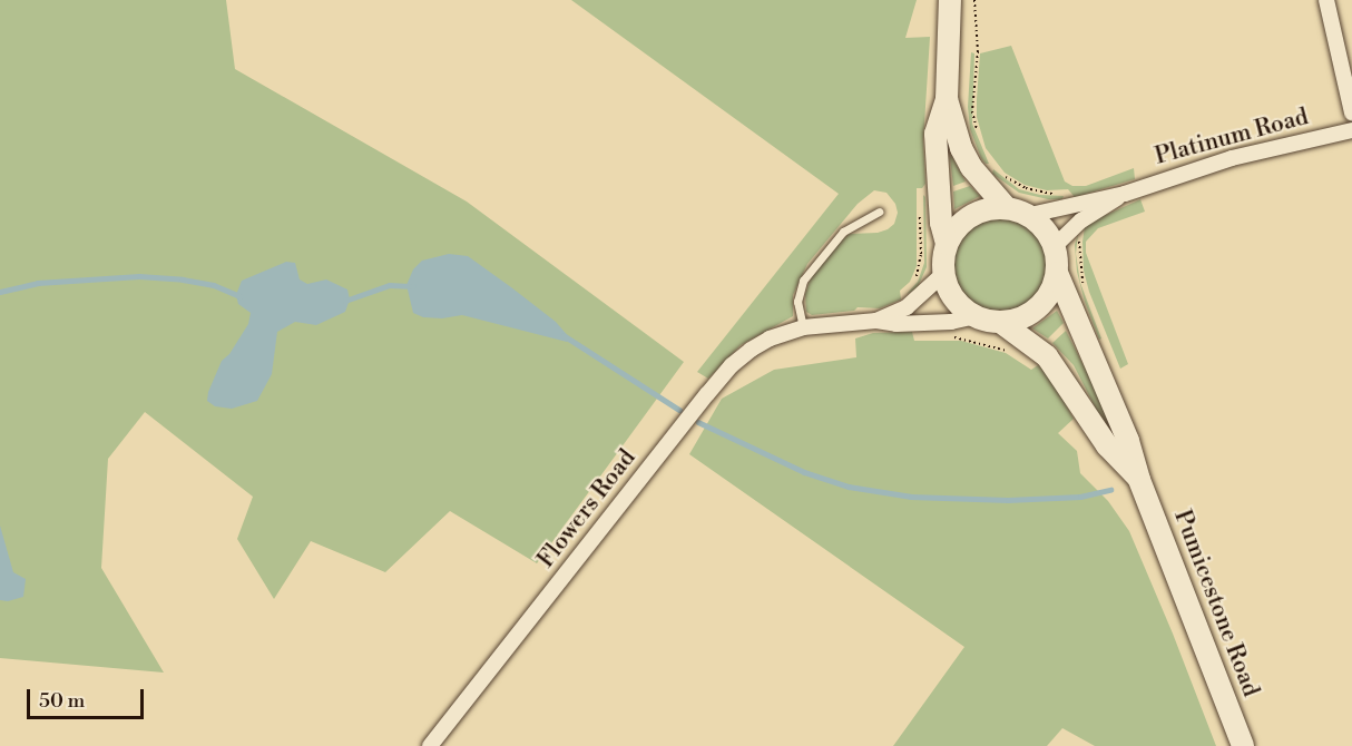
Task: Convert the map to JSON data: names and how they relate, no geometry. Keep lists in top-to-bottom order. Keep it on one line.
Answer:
{"streets":{"main road":["Pumicestone Road"],"street":["Platinum Road","Flowers Road"]},"crossings":[["Platinum Road","Flowers Road"],["Platinum Road","Pumicestone Road"],["Flowers Road","Pumicestone Road"]],"scale_bar":"50 m"}
